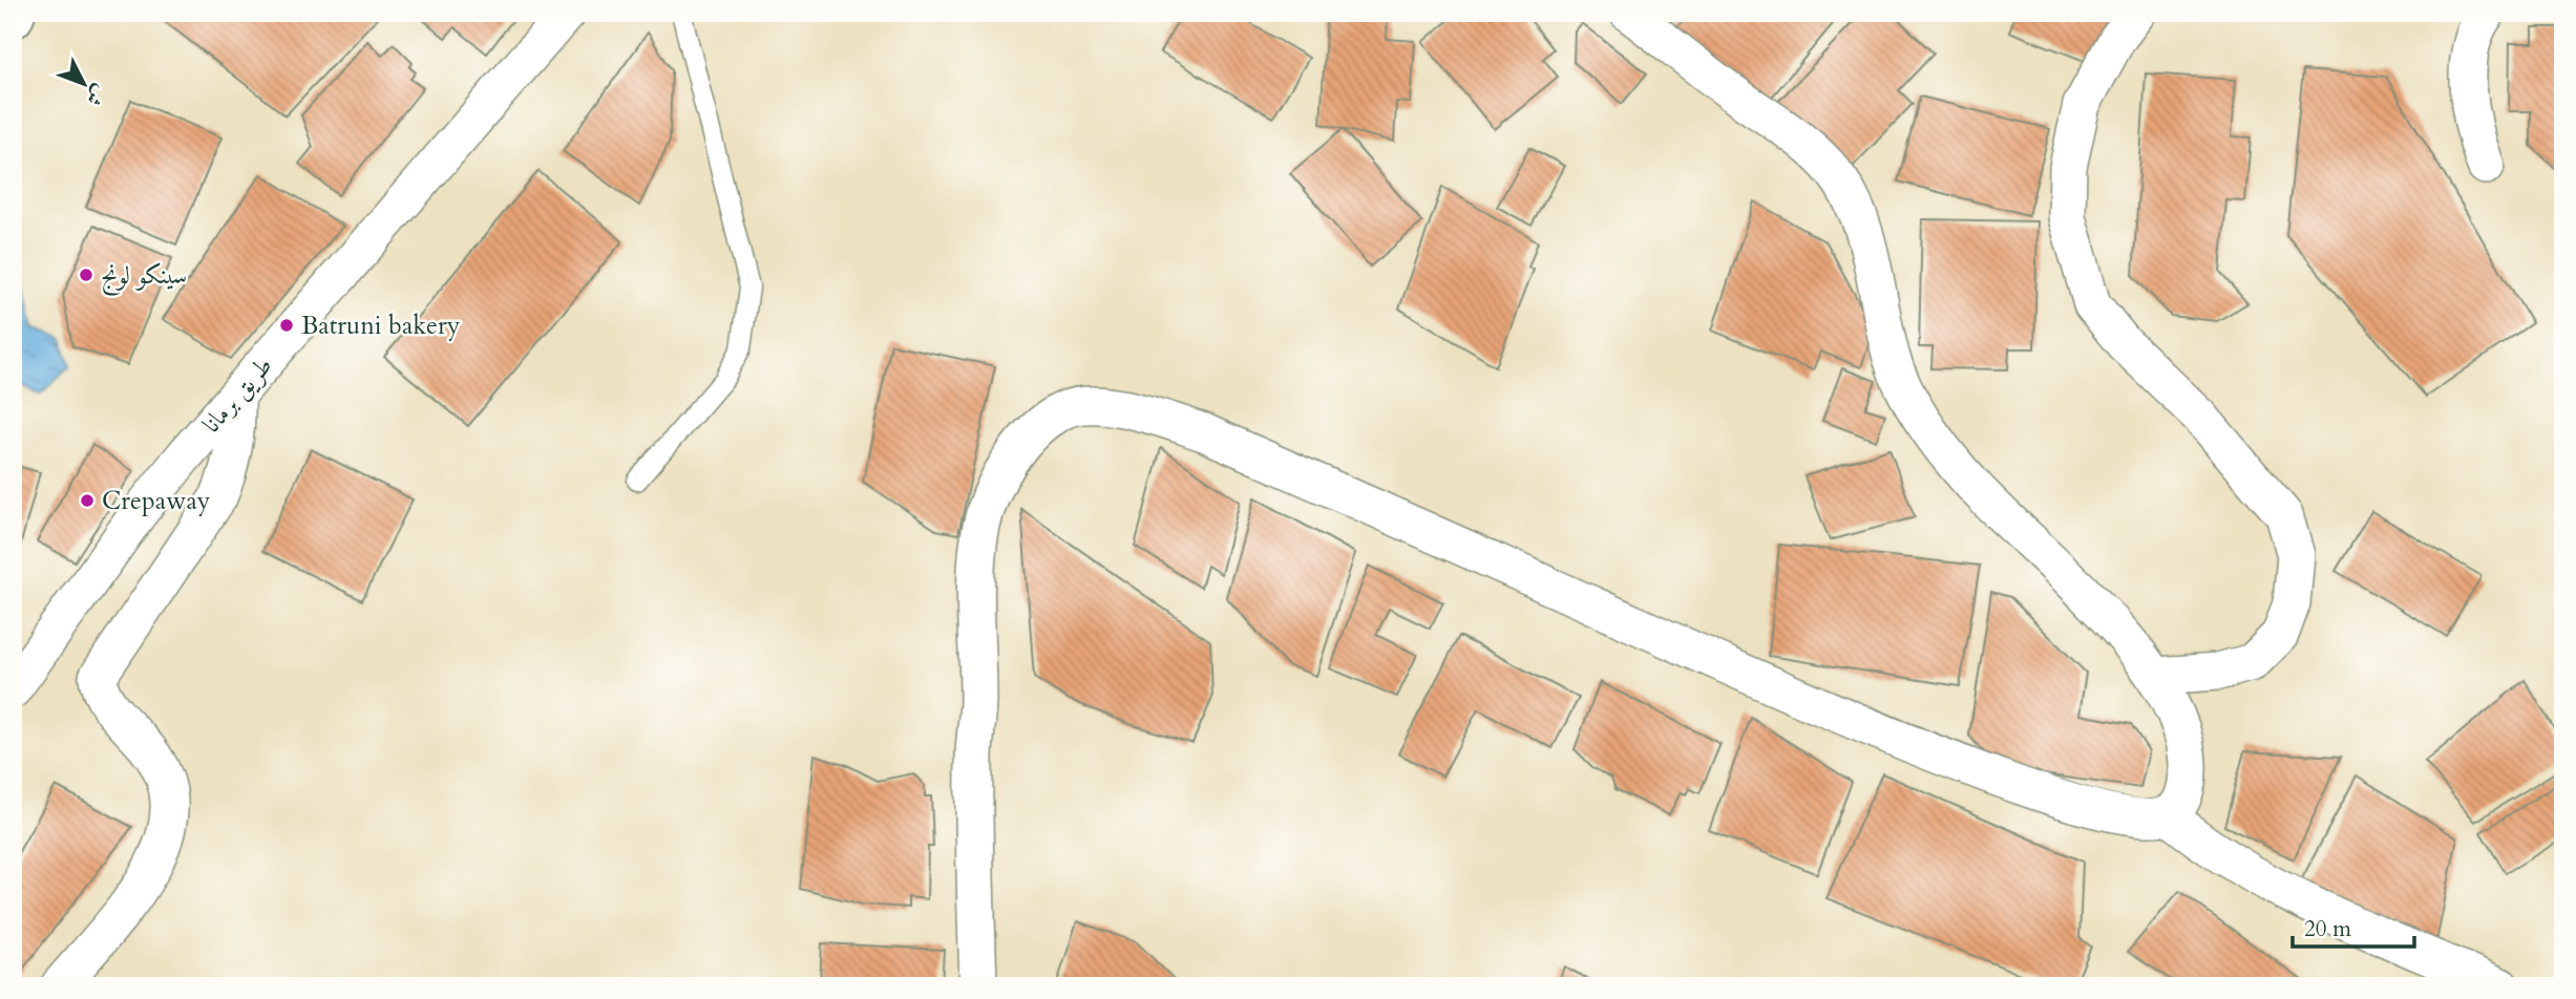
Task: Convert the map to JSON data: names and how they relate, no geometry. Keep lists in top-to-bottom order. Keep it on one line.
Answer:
{"streets":{"street":["طريق برمانا"]},"places":["سينكو لونج","Batruni bakery","Crepaway"],"scale_bar":"20 m","north":"bottom right"}
